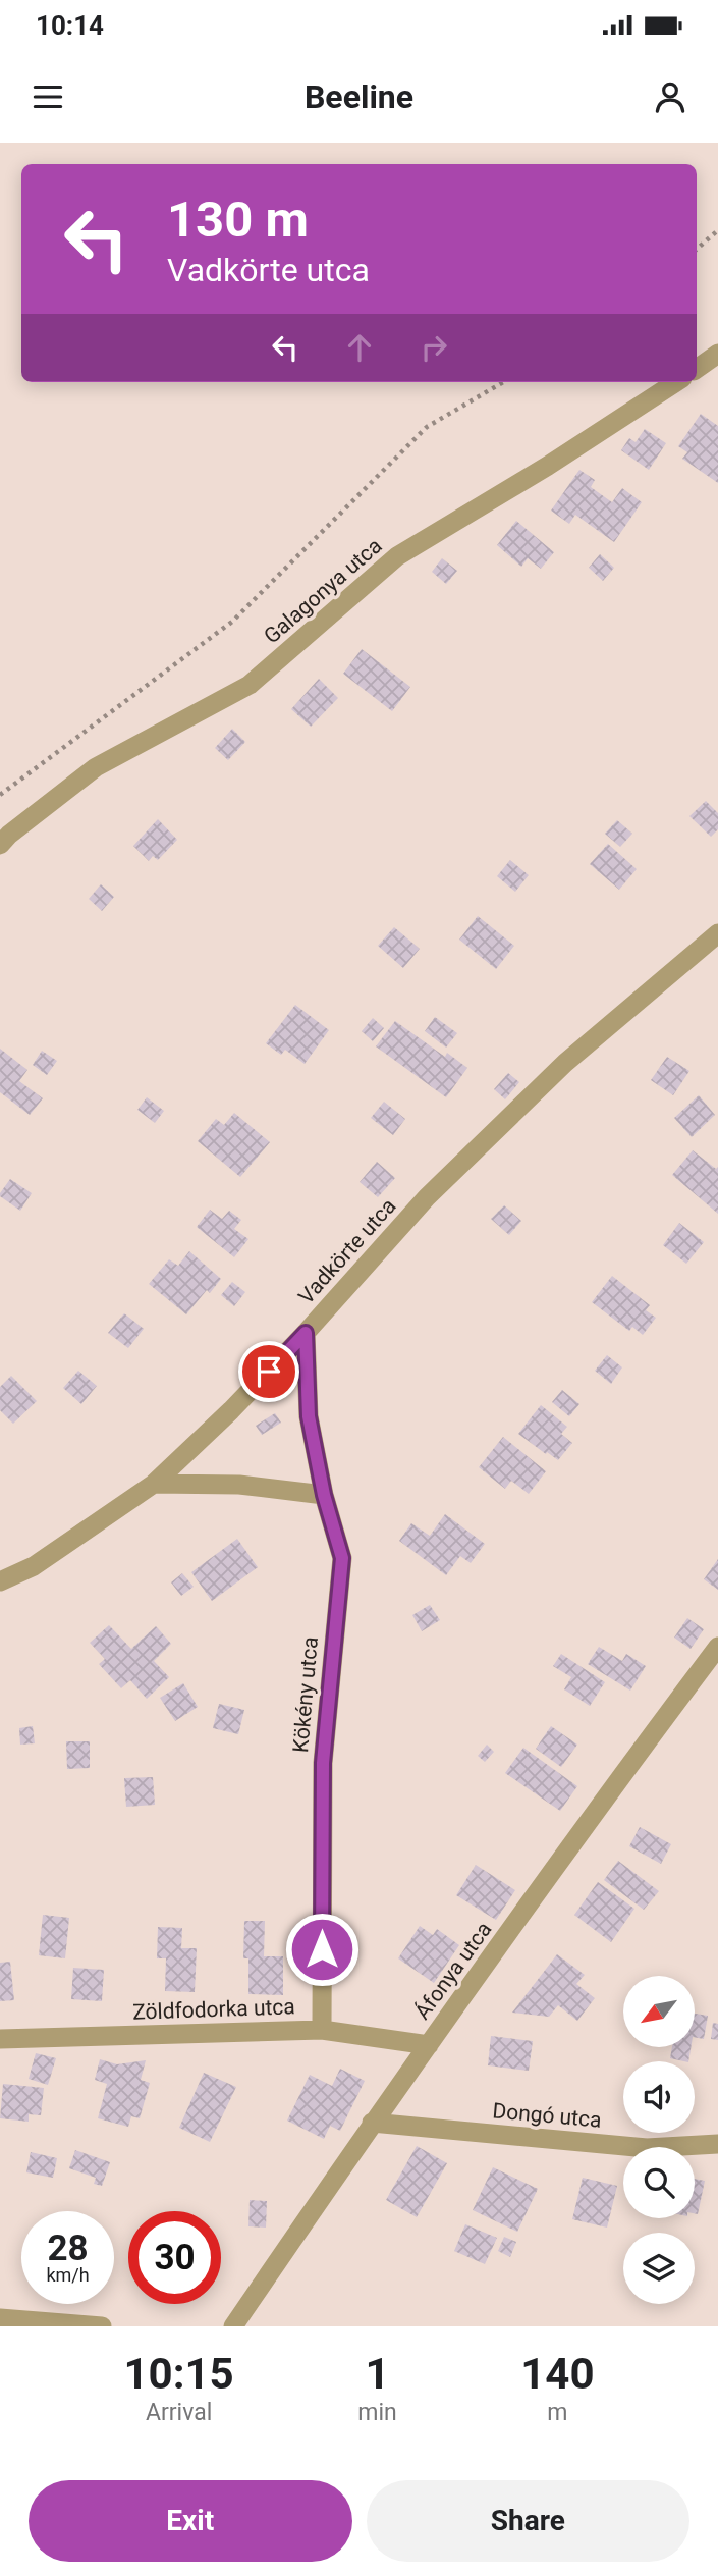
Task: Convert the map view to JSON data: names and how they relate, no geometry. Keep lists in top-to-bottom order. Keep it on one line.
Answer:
{"streets":{"street":["Galagonya utca","Vadkörte utca","Kökény utca","Áfonya utca","Zöldfodorka utca","Dongó utca"]},"crossings":[["Vadkörte utca","Kökény utca"],["Kökény utca","Zöldfodorka utca"],["Áfonya utca","Zöldfodorka utca"],["Áfonya utca","Dongó utca"]],"north":"bottom left","page":{"status":"10:14","header":"Beeline","turn":["130 m","Vadkörte utca"],"speed":"28 km/h","limit":"30","eta":["10:15","Arrival","1","min","140","m"],"buttons":["Exit","Share"]}}
